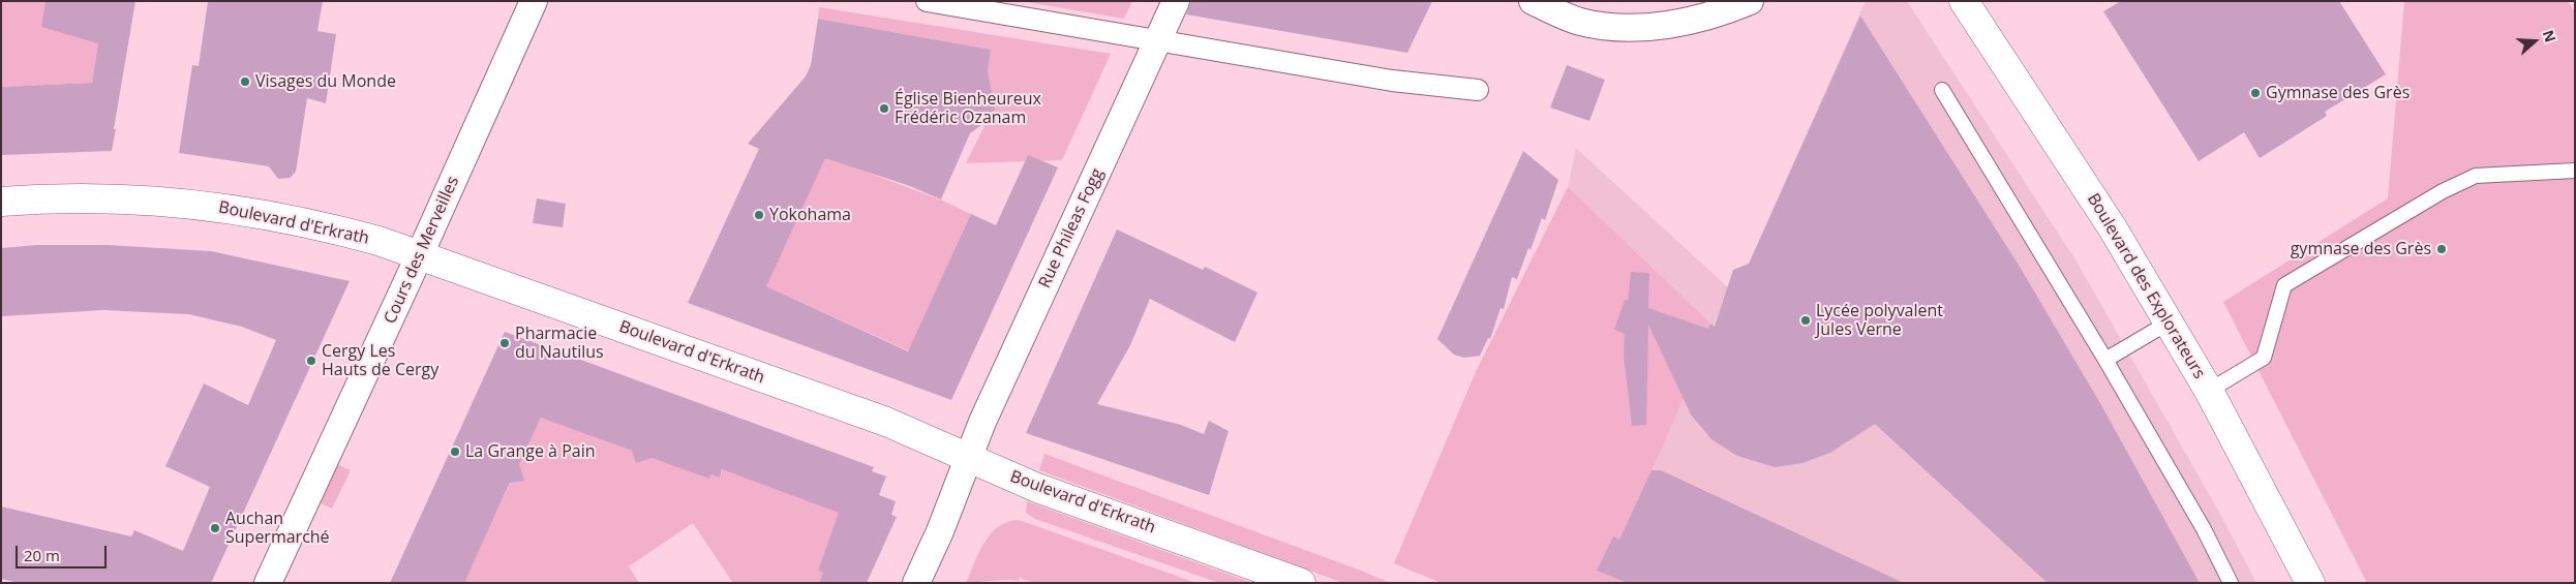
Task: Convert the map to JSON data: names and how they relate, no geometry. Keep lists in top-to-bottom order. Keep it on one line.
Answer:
{"streets":{"street":["Boulevard d'Erkrath","Rue Phileas Fogg","Cours des Merveilles","Boulevard des Explorateurs"]},"crossings":[["Boulevard d'Erkrath","Rue Phileas Fogg"],["Boulevard d'Erkrath","Cours des Merveilles"]],"places":["Visages du Monde","Gymnase des Grès","Église Bienheureux Frédéric Ozanam","Yokohama","gymnase des Grès","Lycée polyvalent Jules Verne","Pharmacie du Nautilus","Cergy Les Hauts de Cergy","La Grange à Pain","Auchan Supermarché"],"scale_bar":"20 m","north":"right"}
